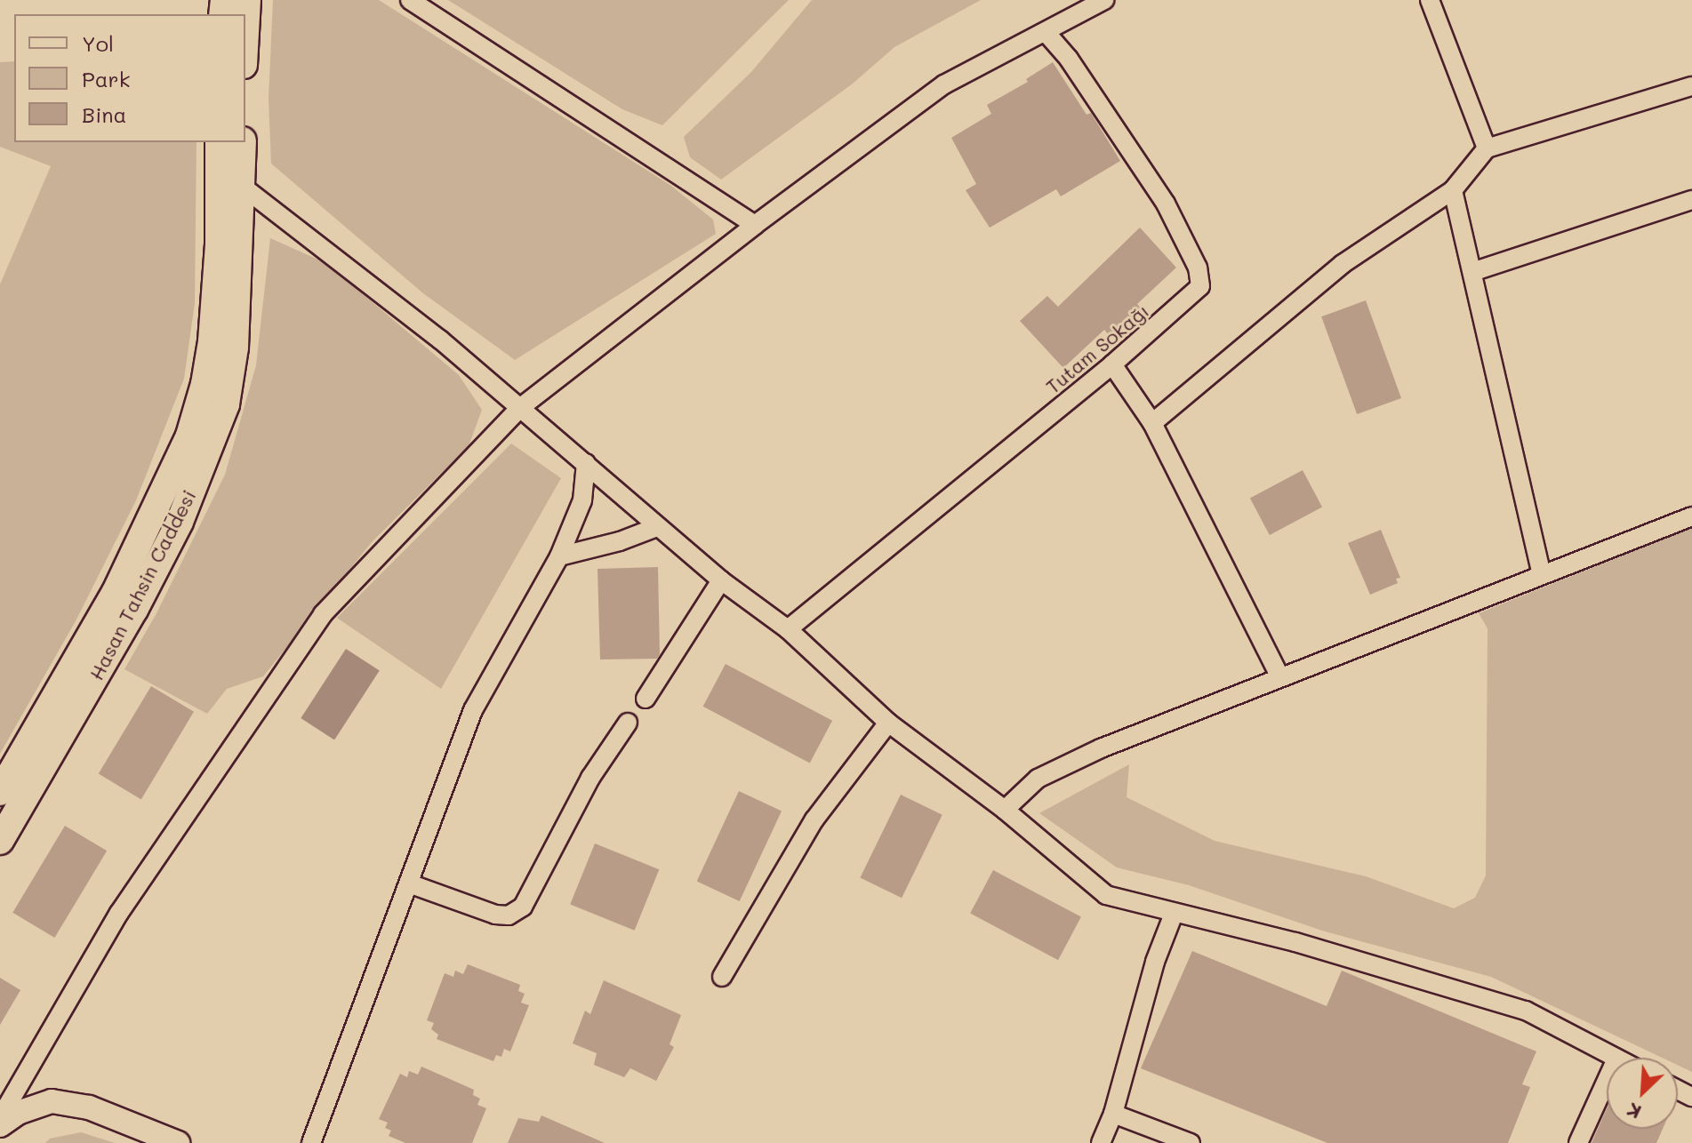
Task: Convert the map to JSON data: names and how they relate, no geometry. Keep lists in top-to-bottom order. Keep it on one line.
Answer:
{"streets":{"main road":["Hasan Tahsin Caddesi"],"street":["Tutam Sokağı"]},"legend":["Yol","Park","Bina"],"north":"bottom left"}
